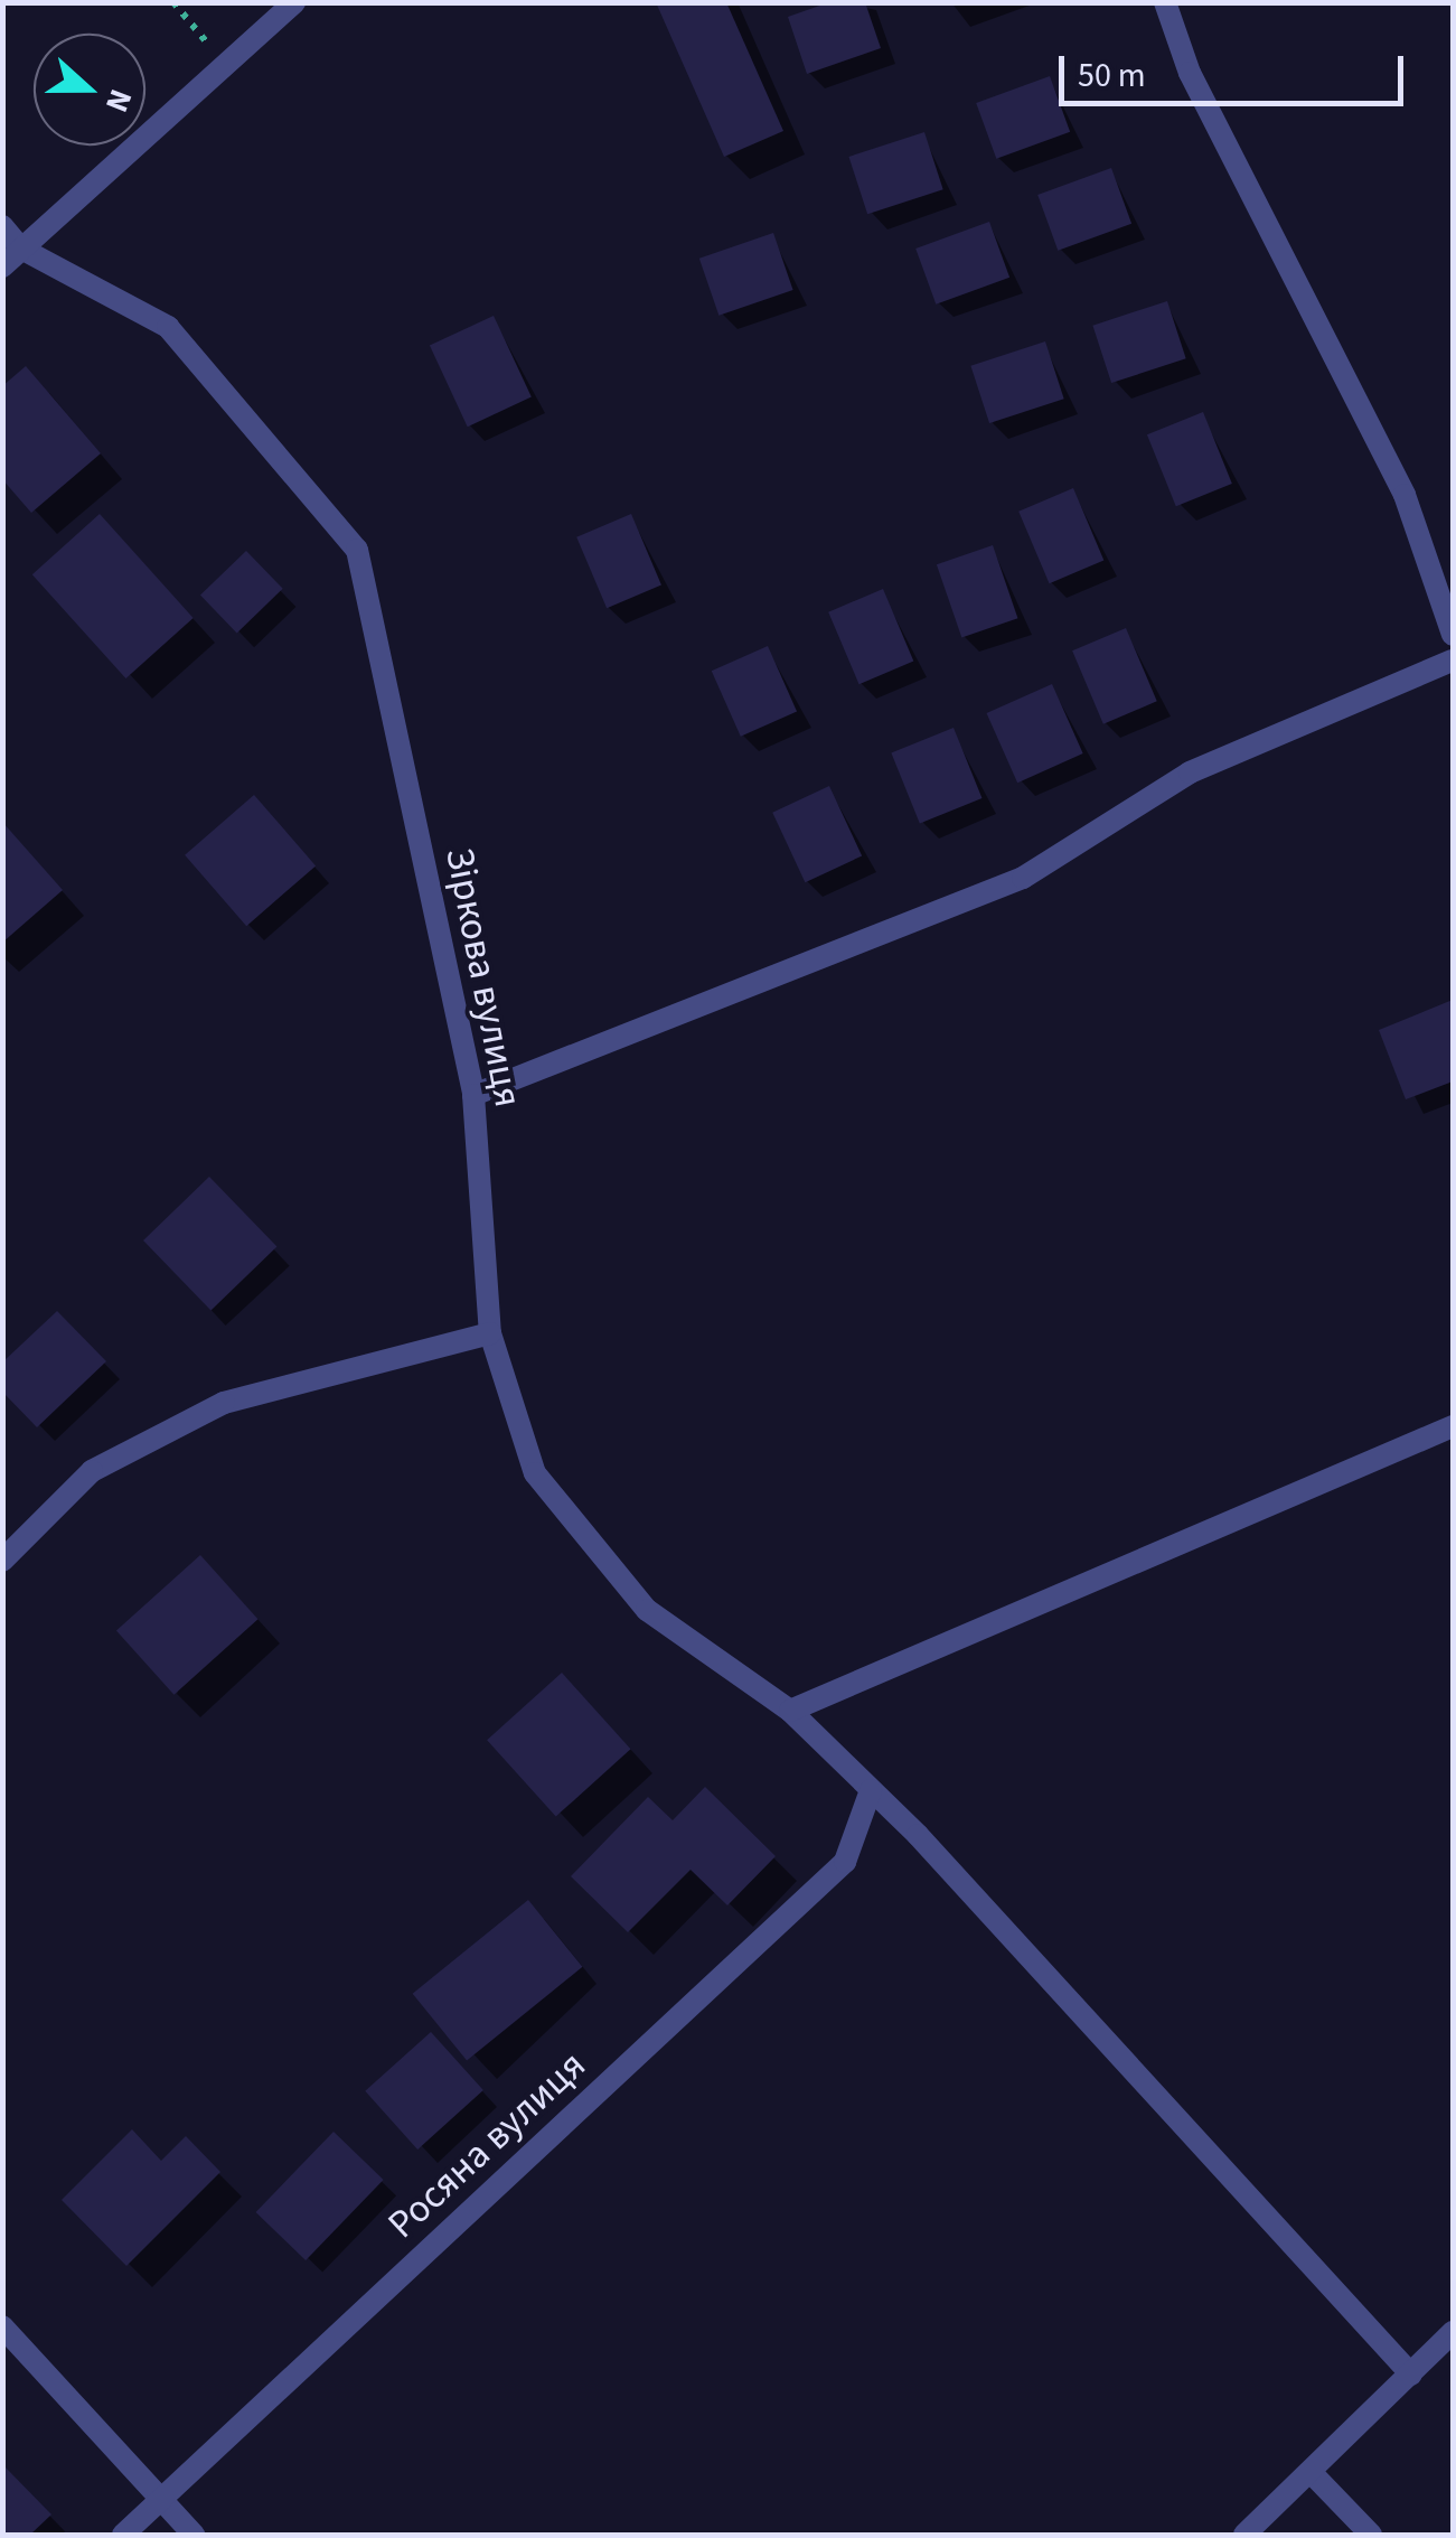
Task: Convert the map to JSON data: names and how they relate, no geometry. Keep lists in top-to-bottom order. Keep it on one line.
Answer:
{"streets":{"street":["Зіркова вулиця","Росяна вулиця"]},"crossings":[["Зіркова вулиця","Росяна вулиця"]],"scale_bar":"50 m","north":"right"}
